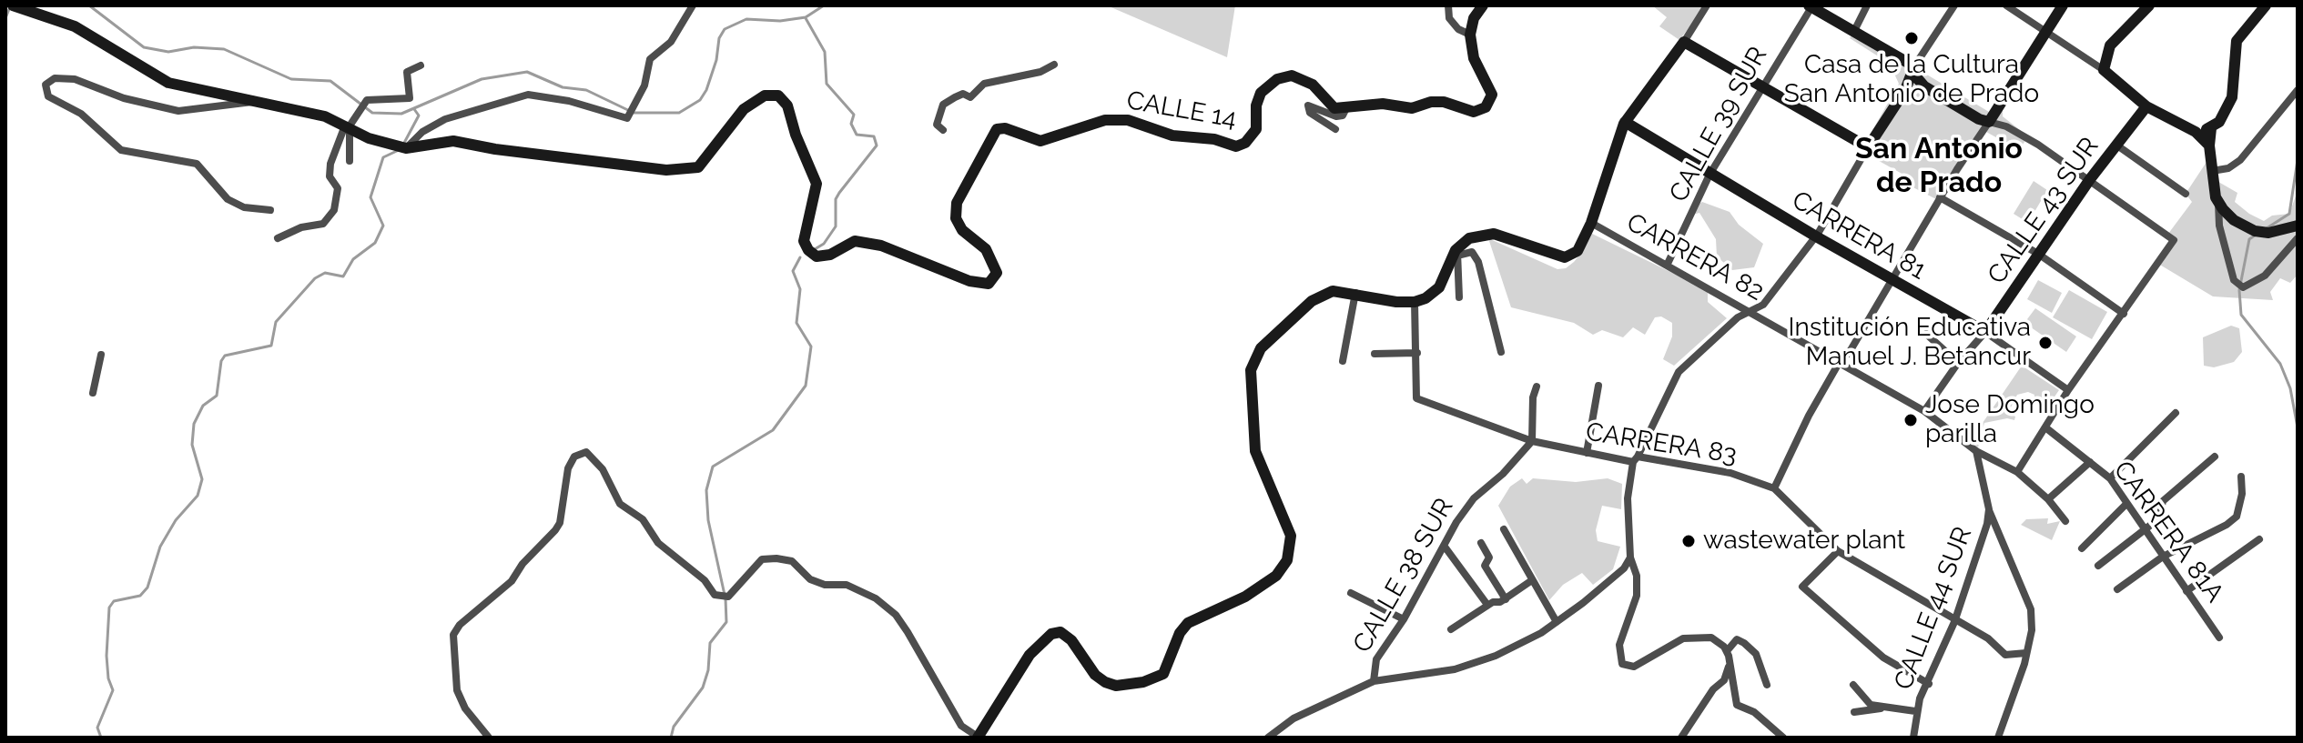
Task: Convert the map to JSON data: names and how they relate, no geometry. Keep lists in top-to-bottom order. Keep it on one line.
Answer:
{"streets":{"street":["CALLE 14","CALLE 39 SUR","CALLE 43 SUR","CARRERA 81","CARRERA 82","CARRERA 83","CARRERA 81A","CALLE 38 SUR","CALLE 44 SUR"]},"crossings":[["CALLE 39 SUR","CARRERA 81"],["CALLE 39 SUR","CARRERA 82"],["CALLE 43 SUR","CARRERA 81"],["CALLE 43 SUR","CARRERA 82"],["CARRERA 82","CALLE 44 SUR"],["CARRERA 83","CALLE 38 SUR"],["CARRERA 83","CALLE 44 SUR"]],"districts":["San Antonio de Prado"],"places":["Casa de la Cultura San Antonio de Prado","Institución Educativa Manuel J. Betancur","Jose Domingo parilla","wastewater plant"]}
